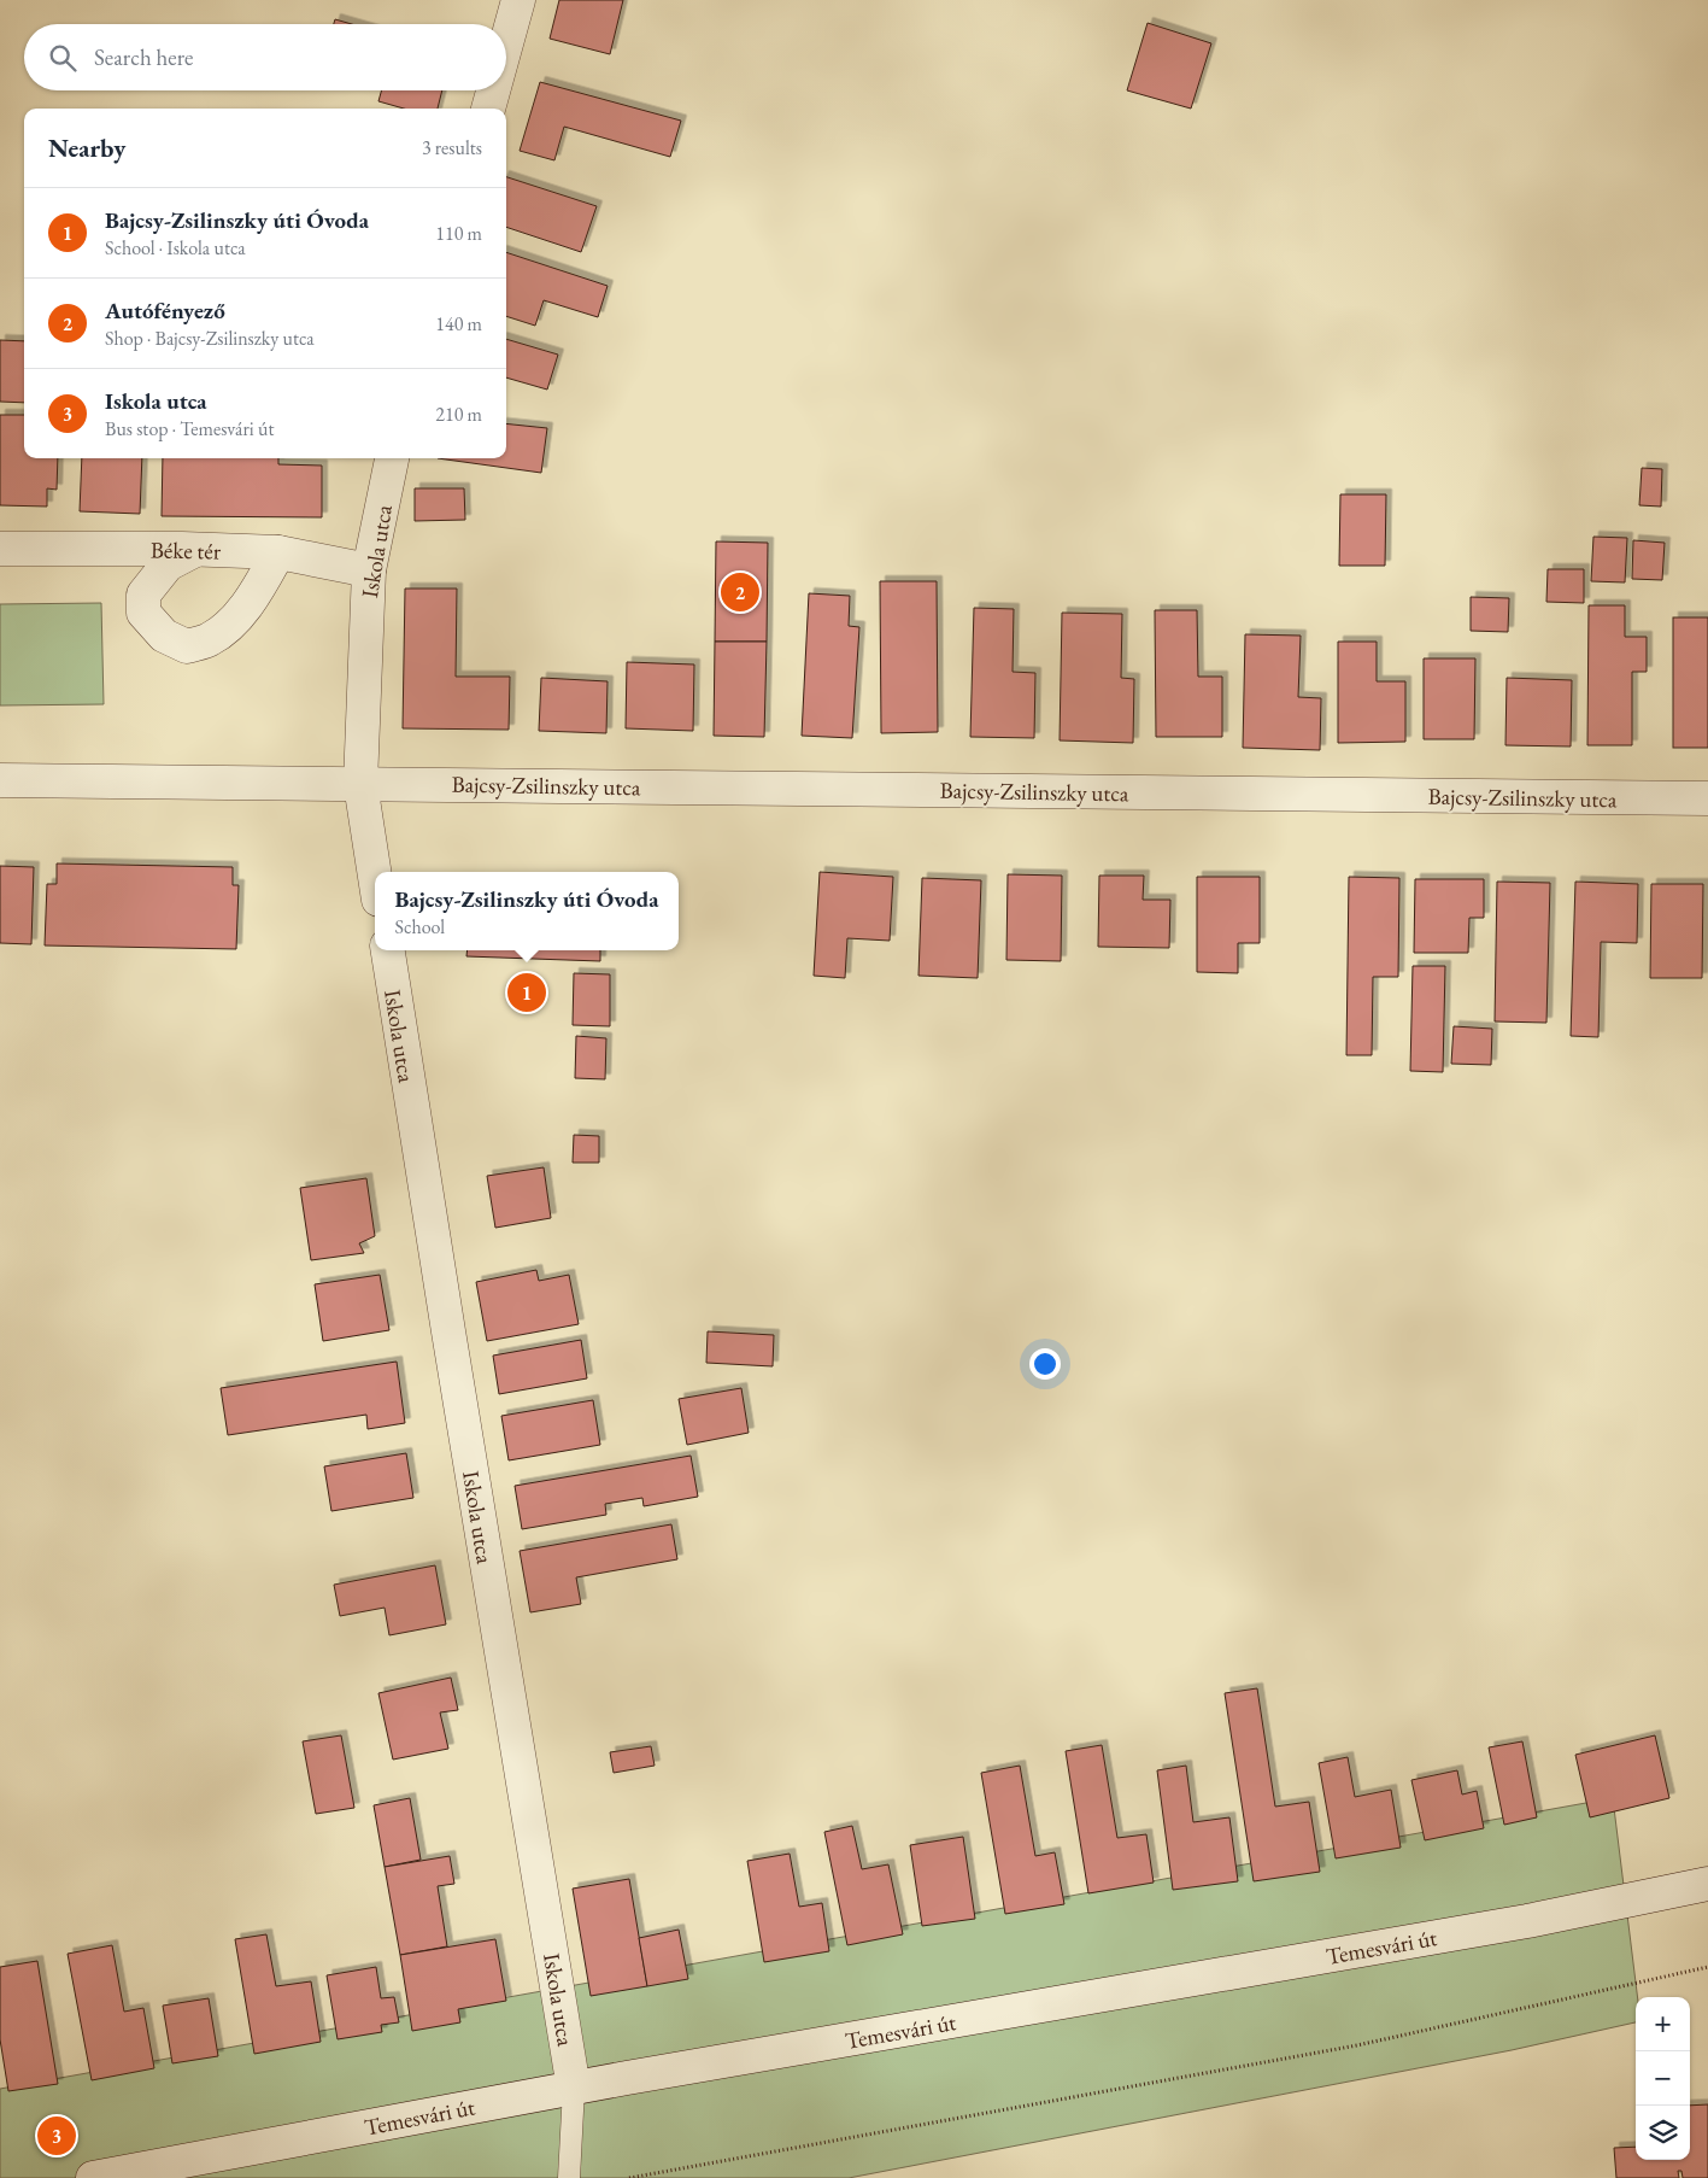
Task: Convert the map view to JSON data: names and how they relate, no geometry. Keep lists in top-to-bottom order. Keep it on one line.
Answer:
{"streets":{"street":["Béke tér","Iskola utca","Bajcsy-Zsilinszky utca","Temesvári út"]},"crossings":[["Béke tér","Iskola utca"],["Iskola utca","Bajcsy-Zsilinszky utca"],["Iskola utca","Temesvári út"]],"page":{"search":"Search here","heading":["Nearby","3 results"],"list":[{"mark":"1","name":"Bajcsy-Zsilinszky úti Óvoda","note":"School · Iskola utca","value":"110 m"},{"mark":"2","name":"Autófényező","note":"Shop · Bajcsy-Zsilinszky utca","value":"140 m"},{"mark":"3","name":"Iskola utca","note":"Bus stop · Temesvári út","value":"210 m"}],"pins":["2","1","3"],"popup":["Bajcsy-Zsilinszky úti Óvoda","School"],"map_buttons":["+","−"]}}
